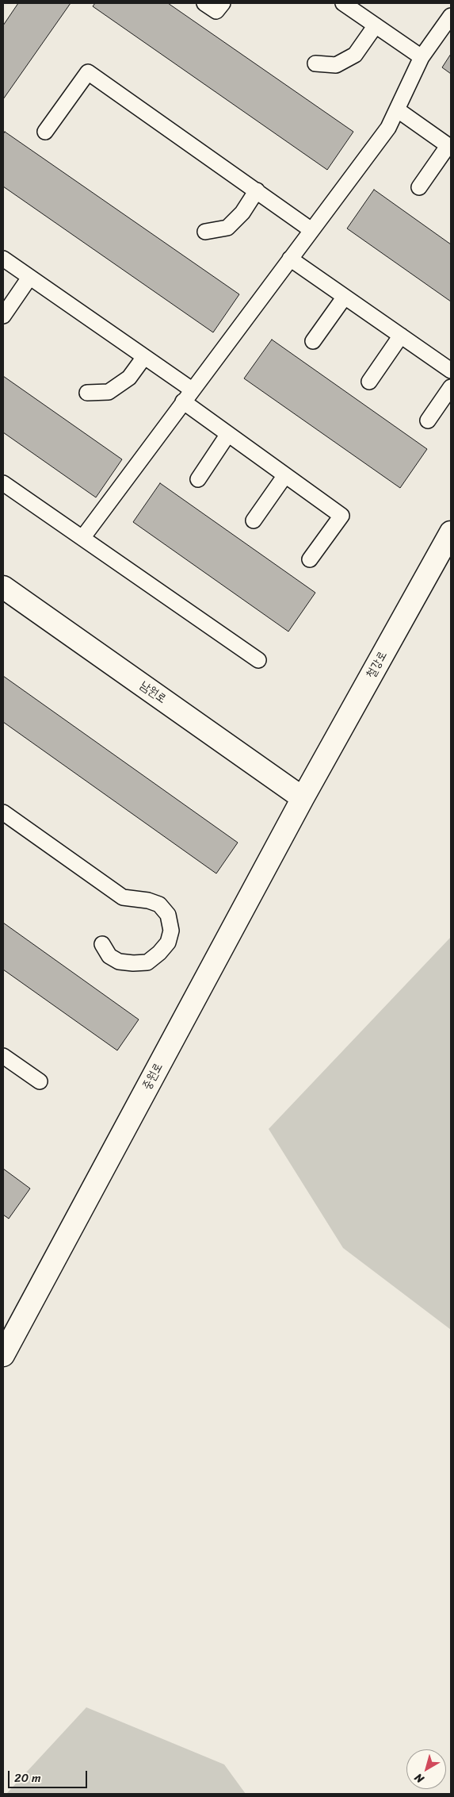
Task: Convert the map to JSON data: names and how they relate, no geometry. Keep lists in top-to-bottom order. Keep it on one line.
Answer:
{"streets":{"street":["철강로","남원로","중원로"]},"crossings":[["철강로","남원로"],["철강로","중원로"],["남원로","중원로"]],"scale_bar":"20 m","north":"bottom left"}
